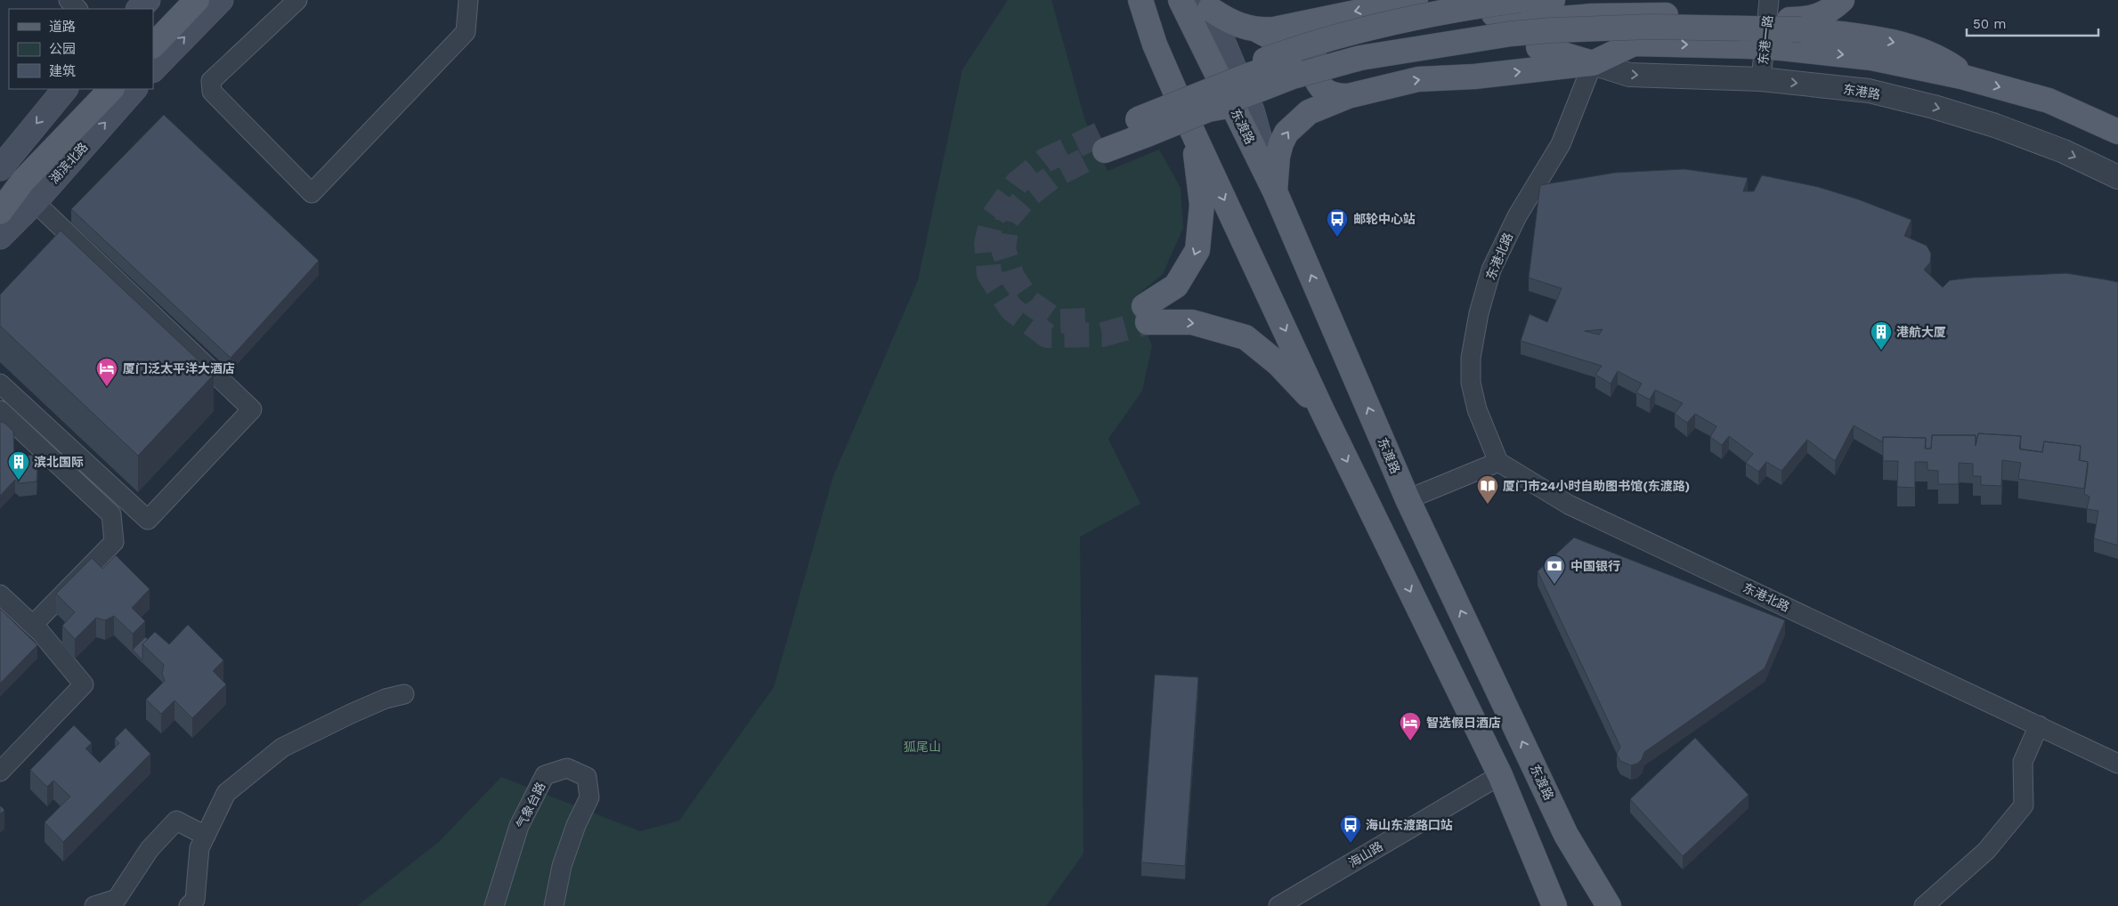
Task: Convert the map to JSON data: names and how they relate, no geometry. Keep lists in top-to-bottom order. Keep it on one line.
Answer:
{"streets":{"main road":["东渡路","湖滨北路"],"street":["东港一路","东港路","东港北路","气象台路","海山路"]},"crossings":[["东港一路","东港路"],["东港路","东港北路"]],"one_way":["东港路"],"parks":["狐尾山"],"places":{"bus stop":["邮轮中心站","海山东渡路口站"],"building":["港航大厦","滨北国际"],"hotel":["厦门泛太平洋大酒店","智选假日酒店"],"library":["厦门市24小时自助图书馆(东渡路)"],"bank":["中国银行"]},"legend":["道路","公园","建筑"],"scale_bar":"50 m"}
